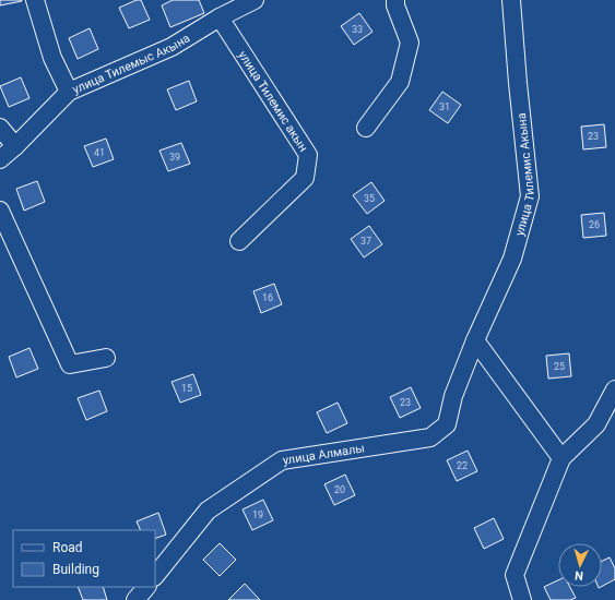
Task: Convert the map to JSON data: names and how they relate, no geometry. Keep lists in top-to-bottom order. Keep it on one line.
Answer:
{"streets":{"street":["улица Тилемыс Акына","улица Тилемис акын","улица Тилемис Акына","улица Алмалы"]},"crossings":[["улица Тилемыс Акына","улица Тилемис акын"],["улица Тилемис Акына","улица Алмалы"]],"house_numbers":["33","31","23","41","39","35","26","37","16","25","15","23","22","20","19"],"legend":["Road","Building"],"north":"bottom"}
